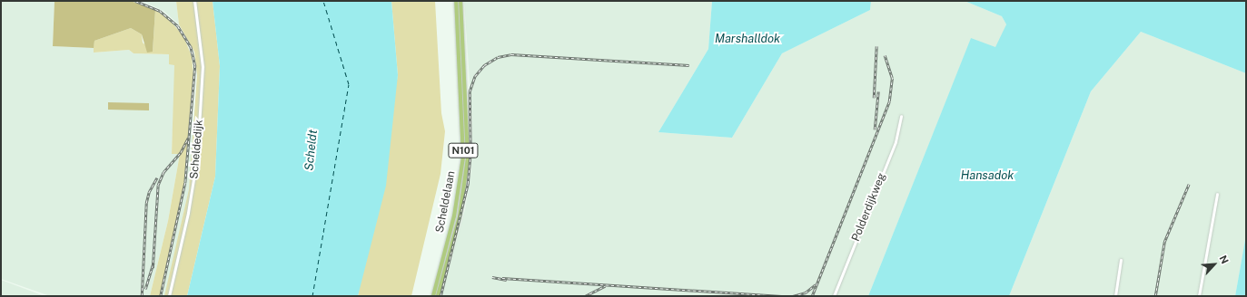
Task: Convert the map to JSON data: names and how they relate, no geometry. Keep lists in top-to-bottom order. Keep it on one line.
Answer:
{"streets":{"main road":["N101","Scheldelaan"],"street":["Scheldedijk","Polderdijkweg"]},"water":["Marshalldok","Scheldt","Hansadok"],"north":"top right"}
